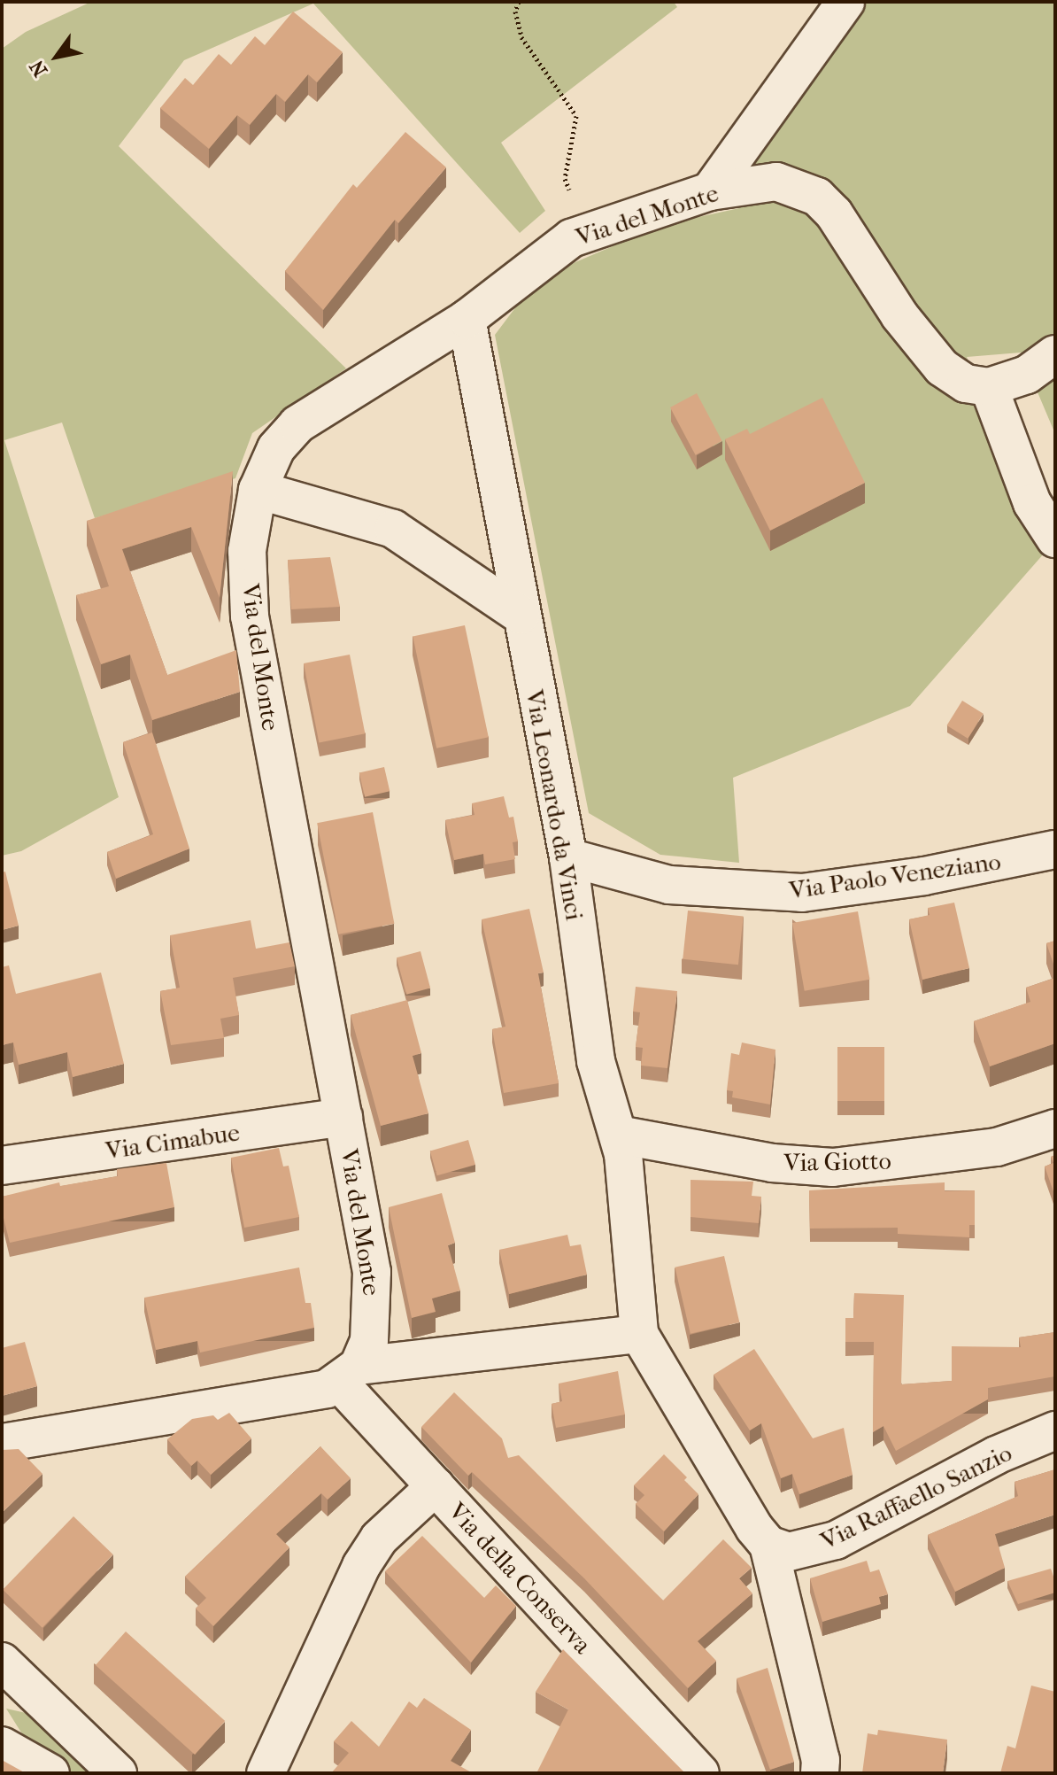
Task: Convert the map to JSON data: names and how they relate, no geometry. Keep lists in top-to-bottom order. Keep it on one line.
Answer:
{"streets":{"street":["Via del Monte","Via Leonardo da Vinci","Via Paolo Veneziano","Via Cimabue","Via Giotto","Via Raffaello Sanzio","Via della Conserva"]},"crossings":[["Via del Monte","Via Leonardo da Vinci"],["Via del Monte","Via Cimabue"],["Via del Monte","Via della Conserva"],["Via Leonardo da Vinci","Via Paolo Veneziano"],["Via Leonardo da Vinci","Via Giotto"]],"north":"bottom left"}
